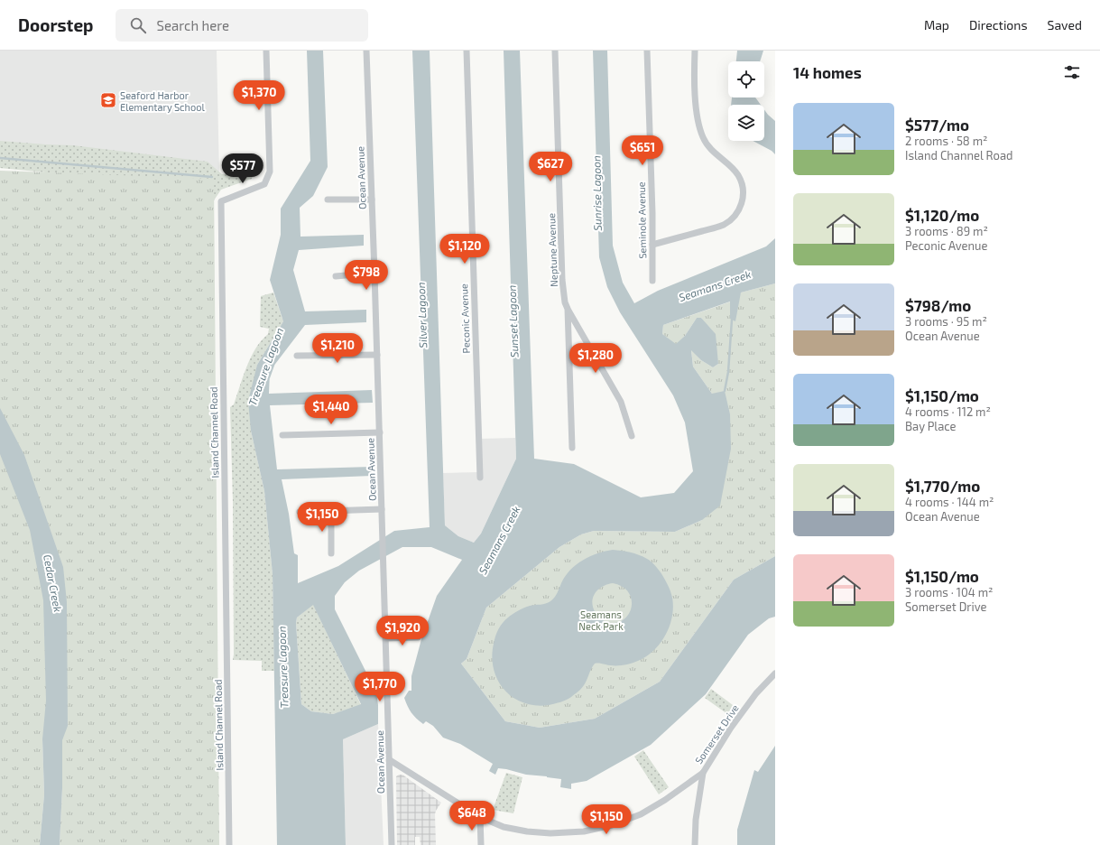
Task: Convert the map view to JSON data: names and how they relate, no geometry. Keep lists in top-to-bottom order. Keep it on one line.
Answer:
{"streets":{"street":["Ocean Avenue","Seminole Avenue","Neptune Avenue","Peconic Avenue","Island Channel Road","Somerset Drive"]},"crossings":[["Ocean Avenue","Somerset Drive"]],"water":["Sunrise Lagoon","Seamans Creek","Silver Lagoon","Sunset Lagoon","Treasure Lagoon","Cedar Creek"],"parks":["Seamans Neck Park"],"places":{"school or university":["Seaford Harbor Elementary School"]},"page":{"header":"Doorstep","search":"Search here","nav":["Map","Directions","Saved"],"heading":"14 homes","price":["$1,370","$651","$627","$577","$1,120","$798","$1,210","$1,280","$1,440","$1,150","$1,920","$1,770","$648","$1,150"],"list":[{"name":"$577/mo","note":"2 rooms · 58 m² · Island Channel Road"},{"name":"$1,120/mo","note":"3 rooms · 89 m² · Peconic Avenue"},{"name":"$798/mo","note":"3 rooms · 95 m² · Ocean Avenue"},{"name":"$1,150/mo","note":"4 rooms · 112 m² · Bay Place"},{"name":"$1,770/mo","note":"4 rooms · 144 m² · Ocean Avenue"},{"name":"$1,150/mo","note":"3 rooms · 104 m² · Somerset Drive"}]}}
